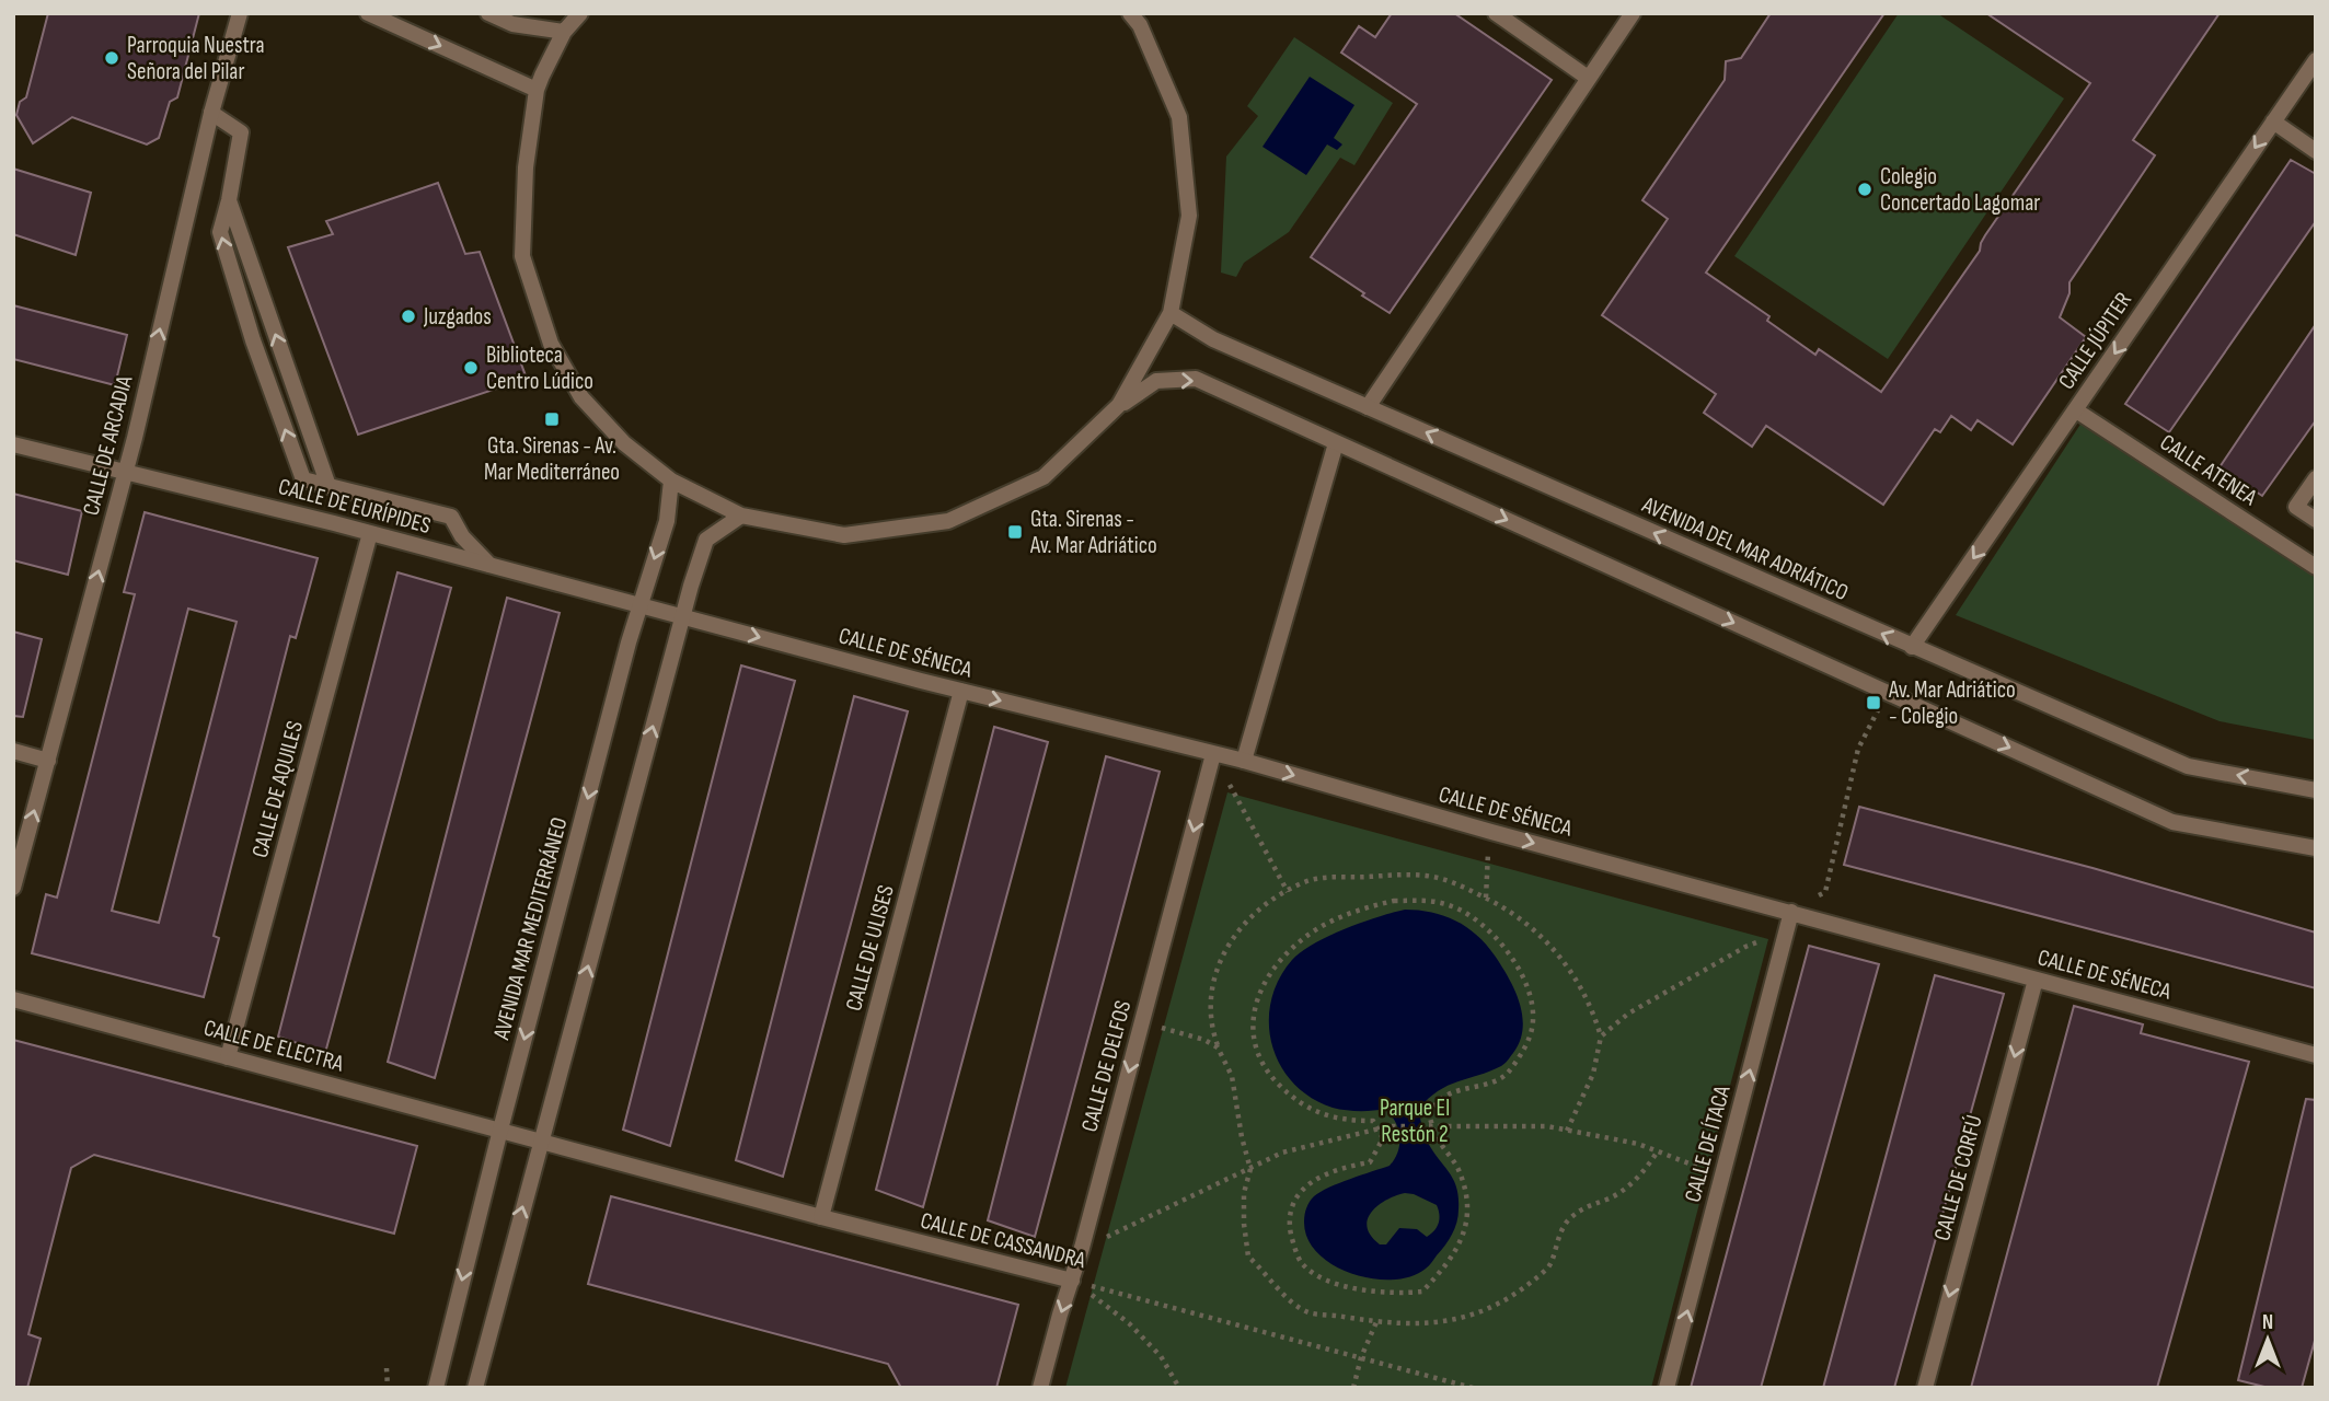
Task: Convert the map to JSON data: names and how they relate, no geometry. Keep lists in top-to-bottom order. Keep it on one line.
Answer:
{"streets":{"street":["CALLE JÚPITER","CALLE DE ARCADIA","CALLE ATENEA","CALLE DE EURÍPIDES","AVENIDA DEL MAR ADRIÁTICO","CALLE DE SÉNECA","CALLE DE AQUILES","AVENIDA MAR MEDITERRÁNEO","CALLE DE ULISES","CALLE DE ELECTRA","CALLE DE DELFOS","CALLE DE ÍTACA","CALLE DE CORFÚ","CALLE DE CASSANDRA"]},"crossings":[["CALLE JÚPITER","CALLE ATENEA"],["CALLE JÚPITER","AVENIDA DEL MAR ADRIÁTICO"],["CALLE DE ARCADIA","CALLE DE EURÍPIDES"],["CALLE DE EURÍPIDES","CALLE DE SÉNECA"],["CALLE DE EURÍPIDES","CALLE DE AQUILES"],["CALLE DE EURÍPIDES","AVENIDA MAR MEDITERRÁNEO"],["CALLE DE SÉNECA","CALLE DE ULISES"],["CALLE DE SÉNECA","CALLE DE DELFOS"],["CALLE DE SÉNECA","CALLE DE ÍTACA"],["CALLE DE SÉNECA","CALLE DE CORFÚ"],["CALLE DE AQUILES","CALLE DE ELECTRA"],["AVENIDA MAR MEDITERRÁNEO","CALLE DE ELECTRA"],["CALLE DE ULISES","CALLE DE CASSANDRA"],["CALLE DE ELECTRA","CALLE DE CASSANDRA"],["CALLE DE DELFOS","CALLE DE CASSANDRA"]],"one_way":["CALLE JÚPITER","CALLE DE ARCADIA","CALLE DE SÉNECA","CALLE DE DELFOS","CALLE DE ÍTACA","CALLE DE CORFÚ"],"parks":["Parque El Restón 2"],"places":{"other":["Parroquia Nuestra Señora del Pilar","Colegio Concertado Lagomar","Juzgados","Biblioteca Centro Lúdico"],"transit":["Gta. Sirenas - Av. Mar Mediterráneo","Gta. Sirenas - Av. Mar Adriático","Av. Mar Adriático - Colegio"]},"north":"top"}
